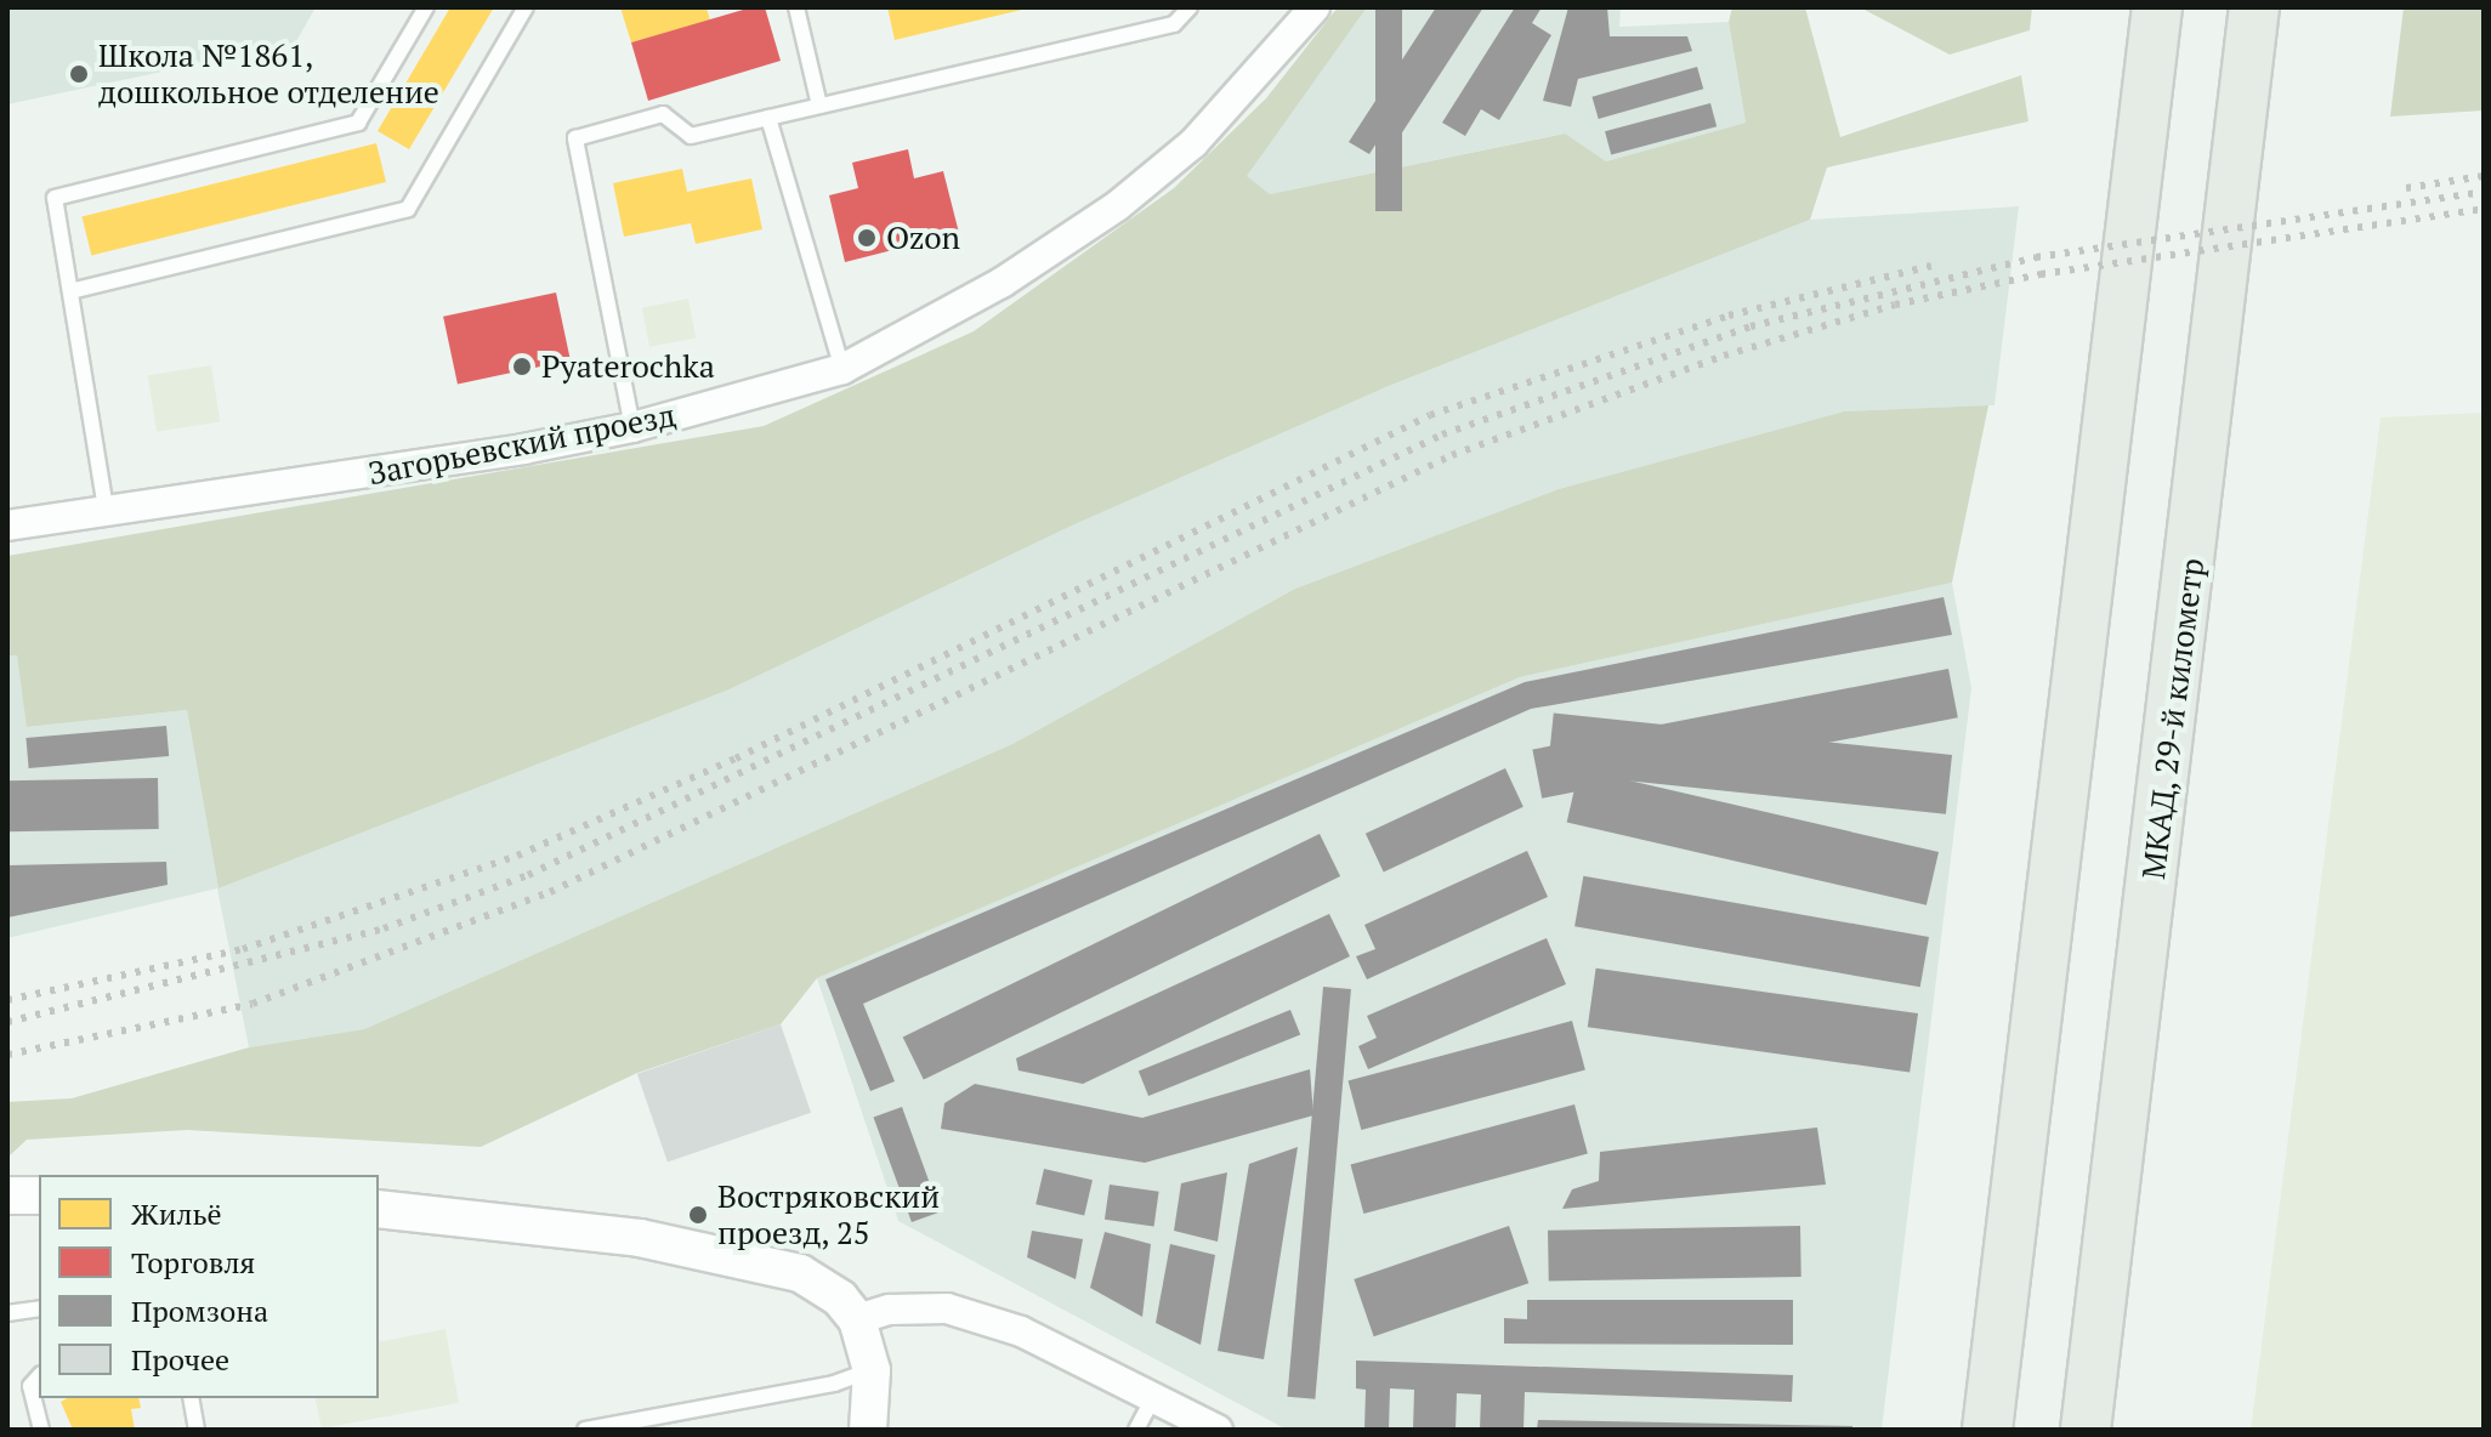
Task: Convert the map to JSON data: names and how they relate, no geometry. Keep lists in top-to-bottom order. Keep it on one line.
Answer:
{"streets":{"highway":["МКАД, 29-й километр"],"street":["Загорьевский проезд"]},"places":["Школа №1861, дошкольное отделение","Ozon","Pyaterochka","Востряковский проезд, 25"],"legend":["Жильё","Торговля","Промзона","Прочее"]}
